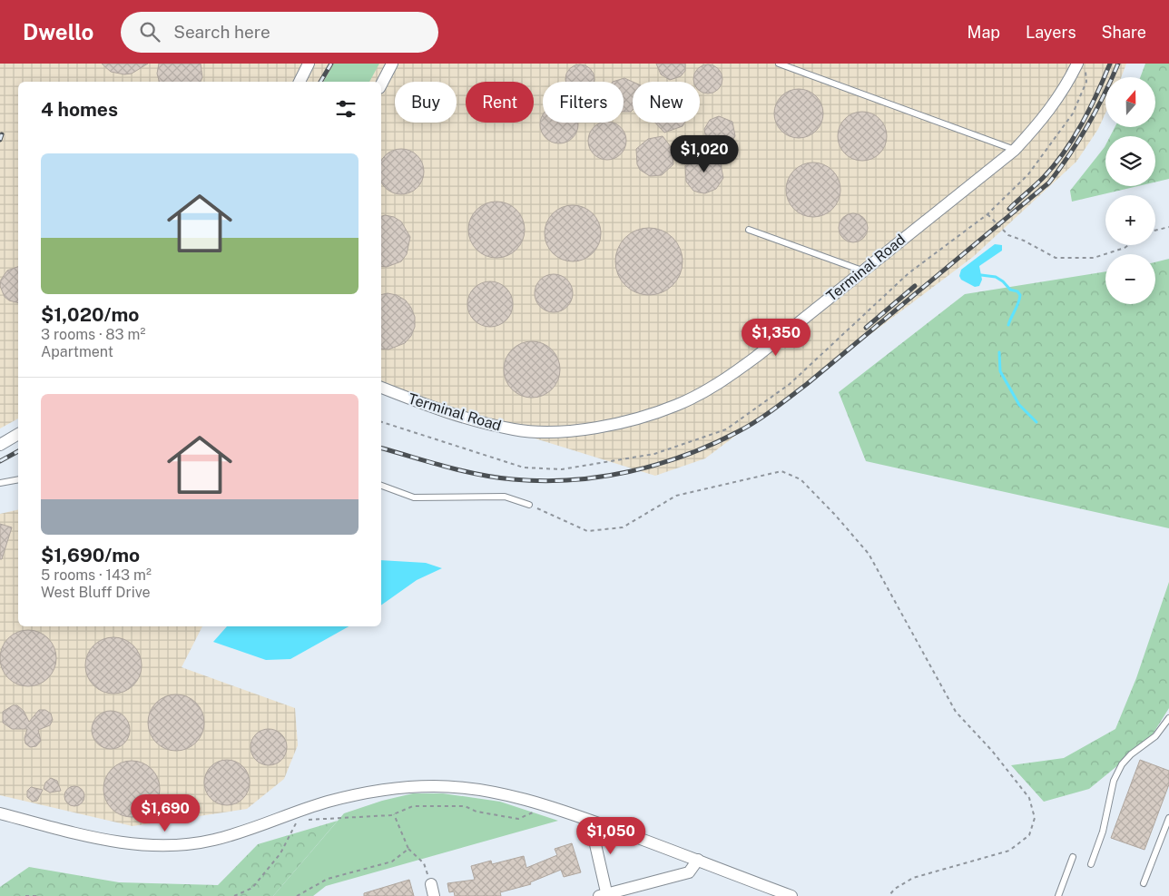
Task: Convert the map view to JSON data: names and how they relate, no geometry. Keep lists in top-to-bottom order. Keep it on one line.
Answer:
{"streets":{"street":["Terminal Road"]},"north":"top","page":{"header":"Dwello","search":"Search here","nav":["Map","Layers","Share"],"map_buttons":["+","−"],"chip":["Buy","Rent","Filters","New"],"heading":"4 homes","price":["$1,020","$1,350","$1,690","$1,050"],"list":[{"name":"$1,020/mo","note":"3 rooms · 83 m² · Apartment"},{"name":"$1,690/mo","note":"5 rooms · 143 m² · West Bluff Drive"}]}}
